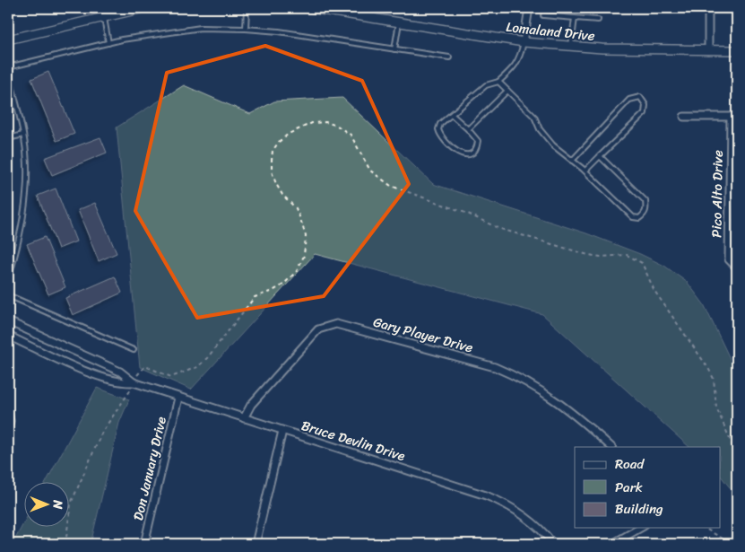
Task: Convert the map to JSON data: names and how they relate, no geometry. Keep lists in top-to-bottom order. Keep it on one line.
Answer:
{"streets":{"street":["Lomaland Drive","Pico Alto Drive","Gary Player Drive","Bruce Devlin Drive","Don January Drive"]},"crossings":[["Gary Player Drive","Bruce Devlin Drive"],["Bruce Devlin Drive","Don January Drive"]],"legend":["Road","Park","Building"],"north":"right"}
